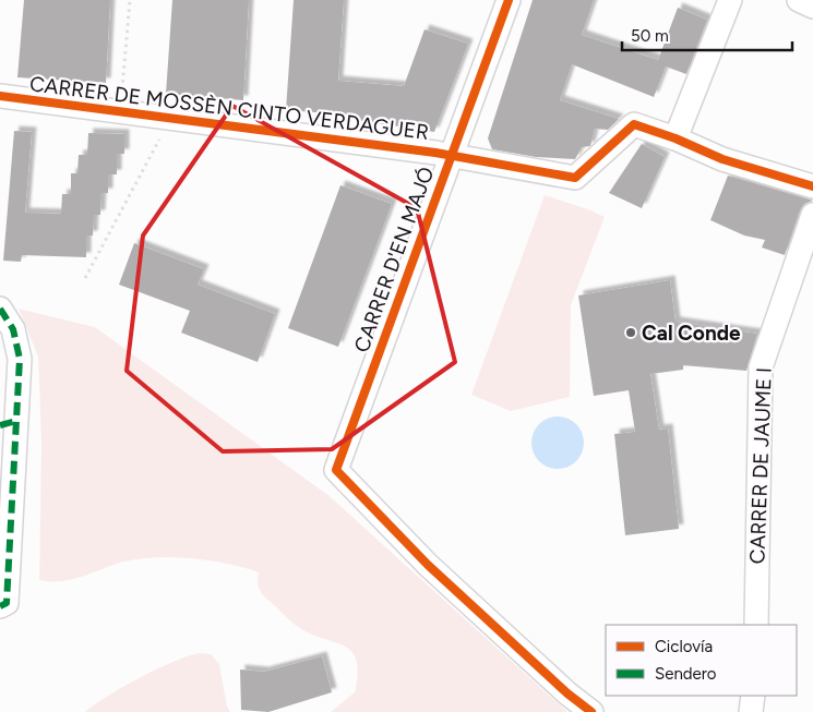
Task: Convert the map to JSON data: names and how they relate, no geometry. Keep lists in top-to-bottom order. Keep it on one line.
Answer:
{"streets":{"street":["CARRER DE MOSSÈN CINTO VERDAGUER","CARRER D'EN MAJÓ","CARRER DE JAUME I"]},"crossings":[["CARRER DE MOSSÈN CINTO VERDAGUER","CARRER D'EN MAJÓ"]],"places":["Cal Conde"],"legend":["Ciclovía","Sendero"],"scale_bar":"50 m"}
